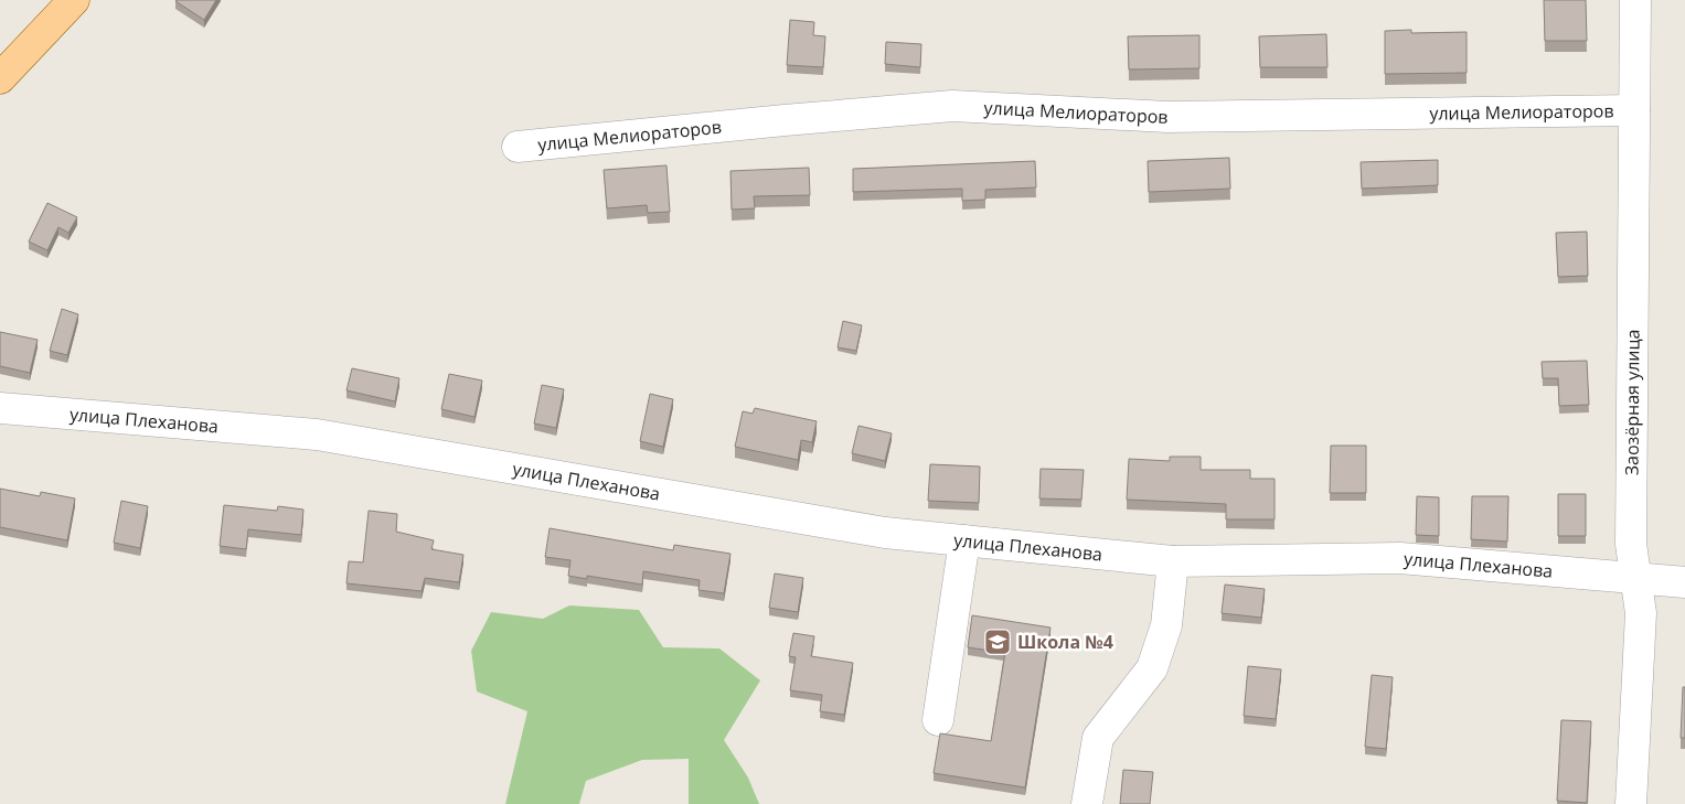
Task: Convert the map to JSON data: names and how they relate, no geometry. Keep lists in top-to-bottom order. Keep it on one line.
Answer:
{"streets":{"street":["улица Мелиораторов","Заозёрная улица","улица Плеханова"]},"crossings":[["улица Мелиораторов","Заозёрная улица"],["Заозёрная улица","улица Плеханова"]],"places":{"school or university":["Школа №4"]}}
